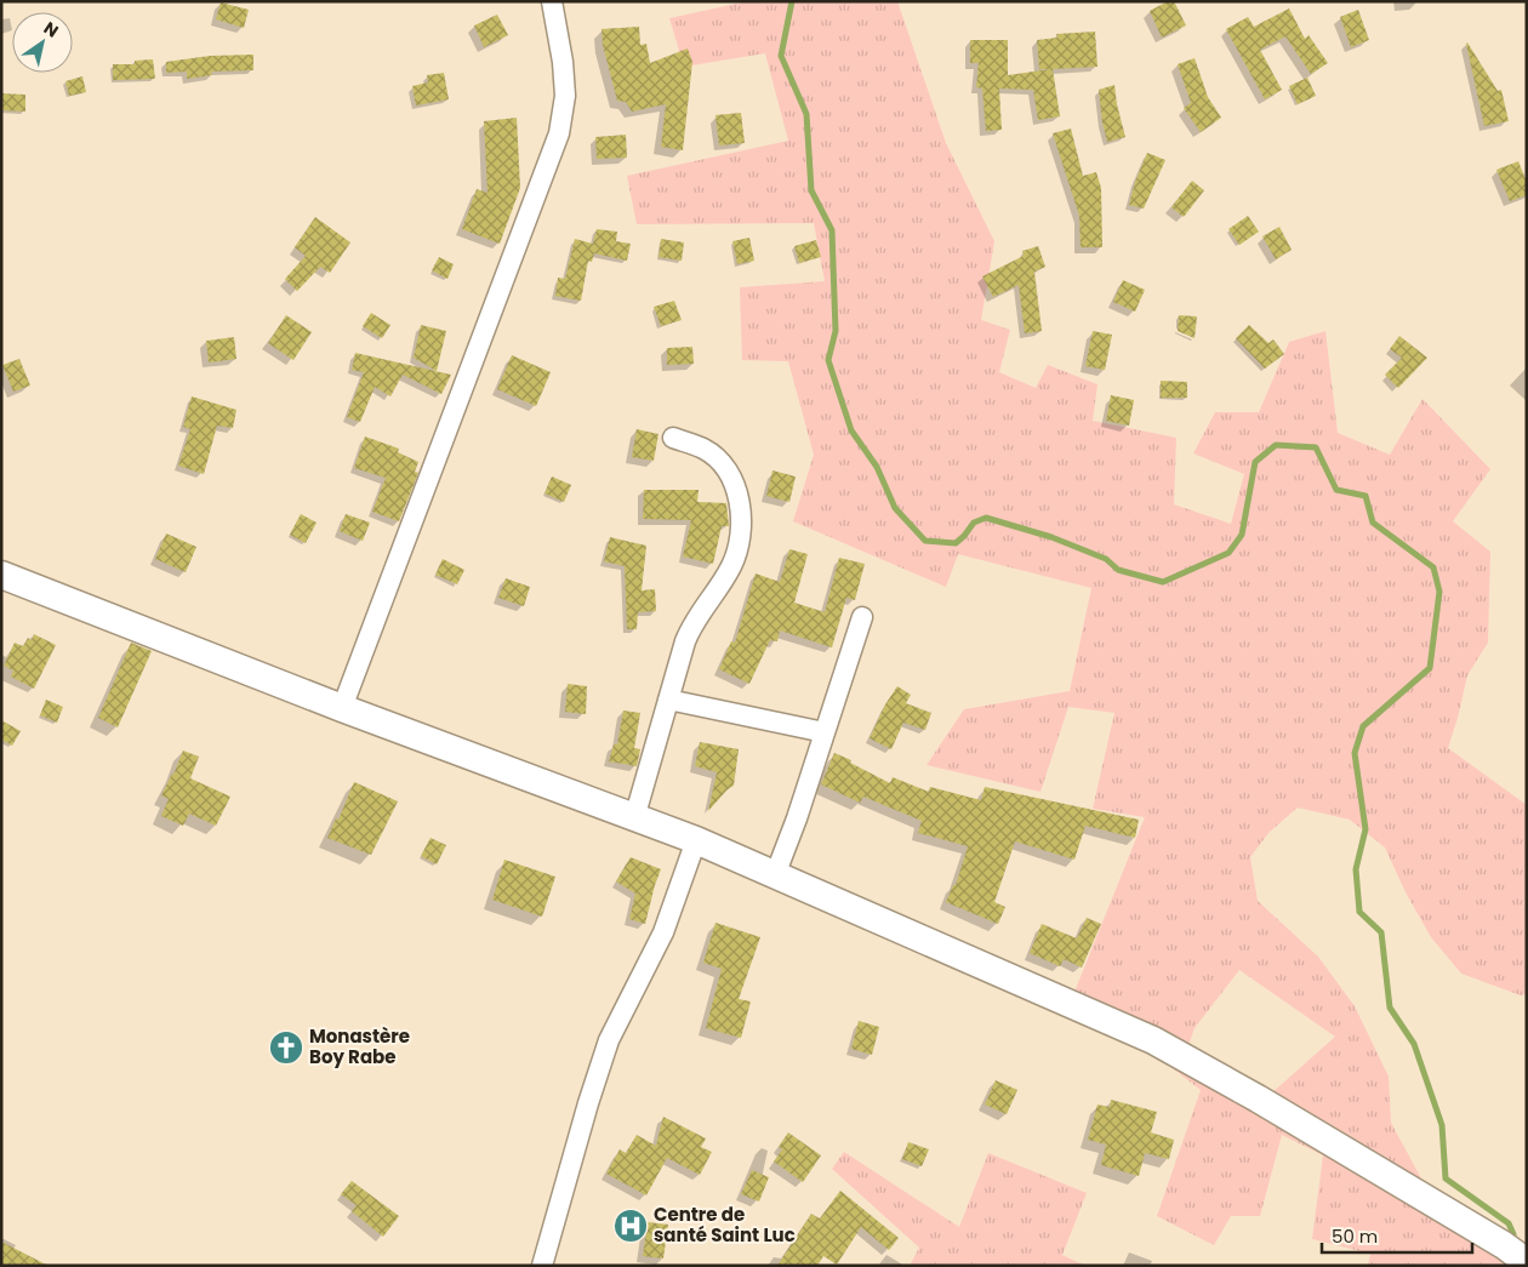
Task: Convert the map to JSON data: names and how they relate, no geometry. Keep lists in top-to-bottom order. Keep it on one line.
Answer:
{"places":{"church":["Monastère Boy Rabe"],"hospital":["Centre de santé Saint Luc"]},"scale_bar":"50 m","north":"top right"}
